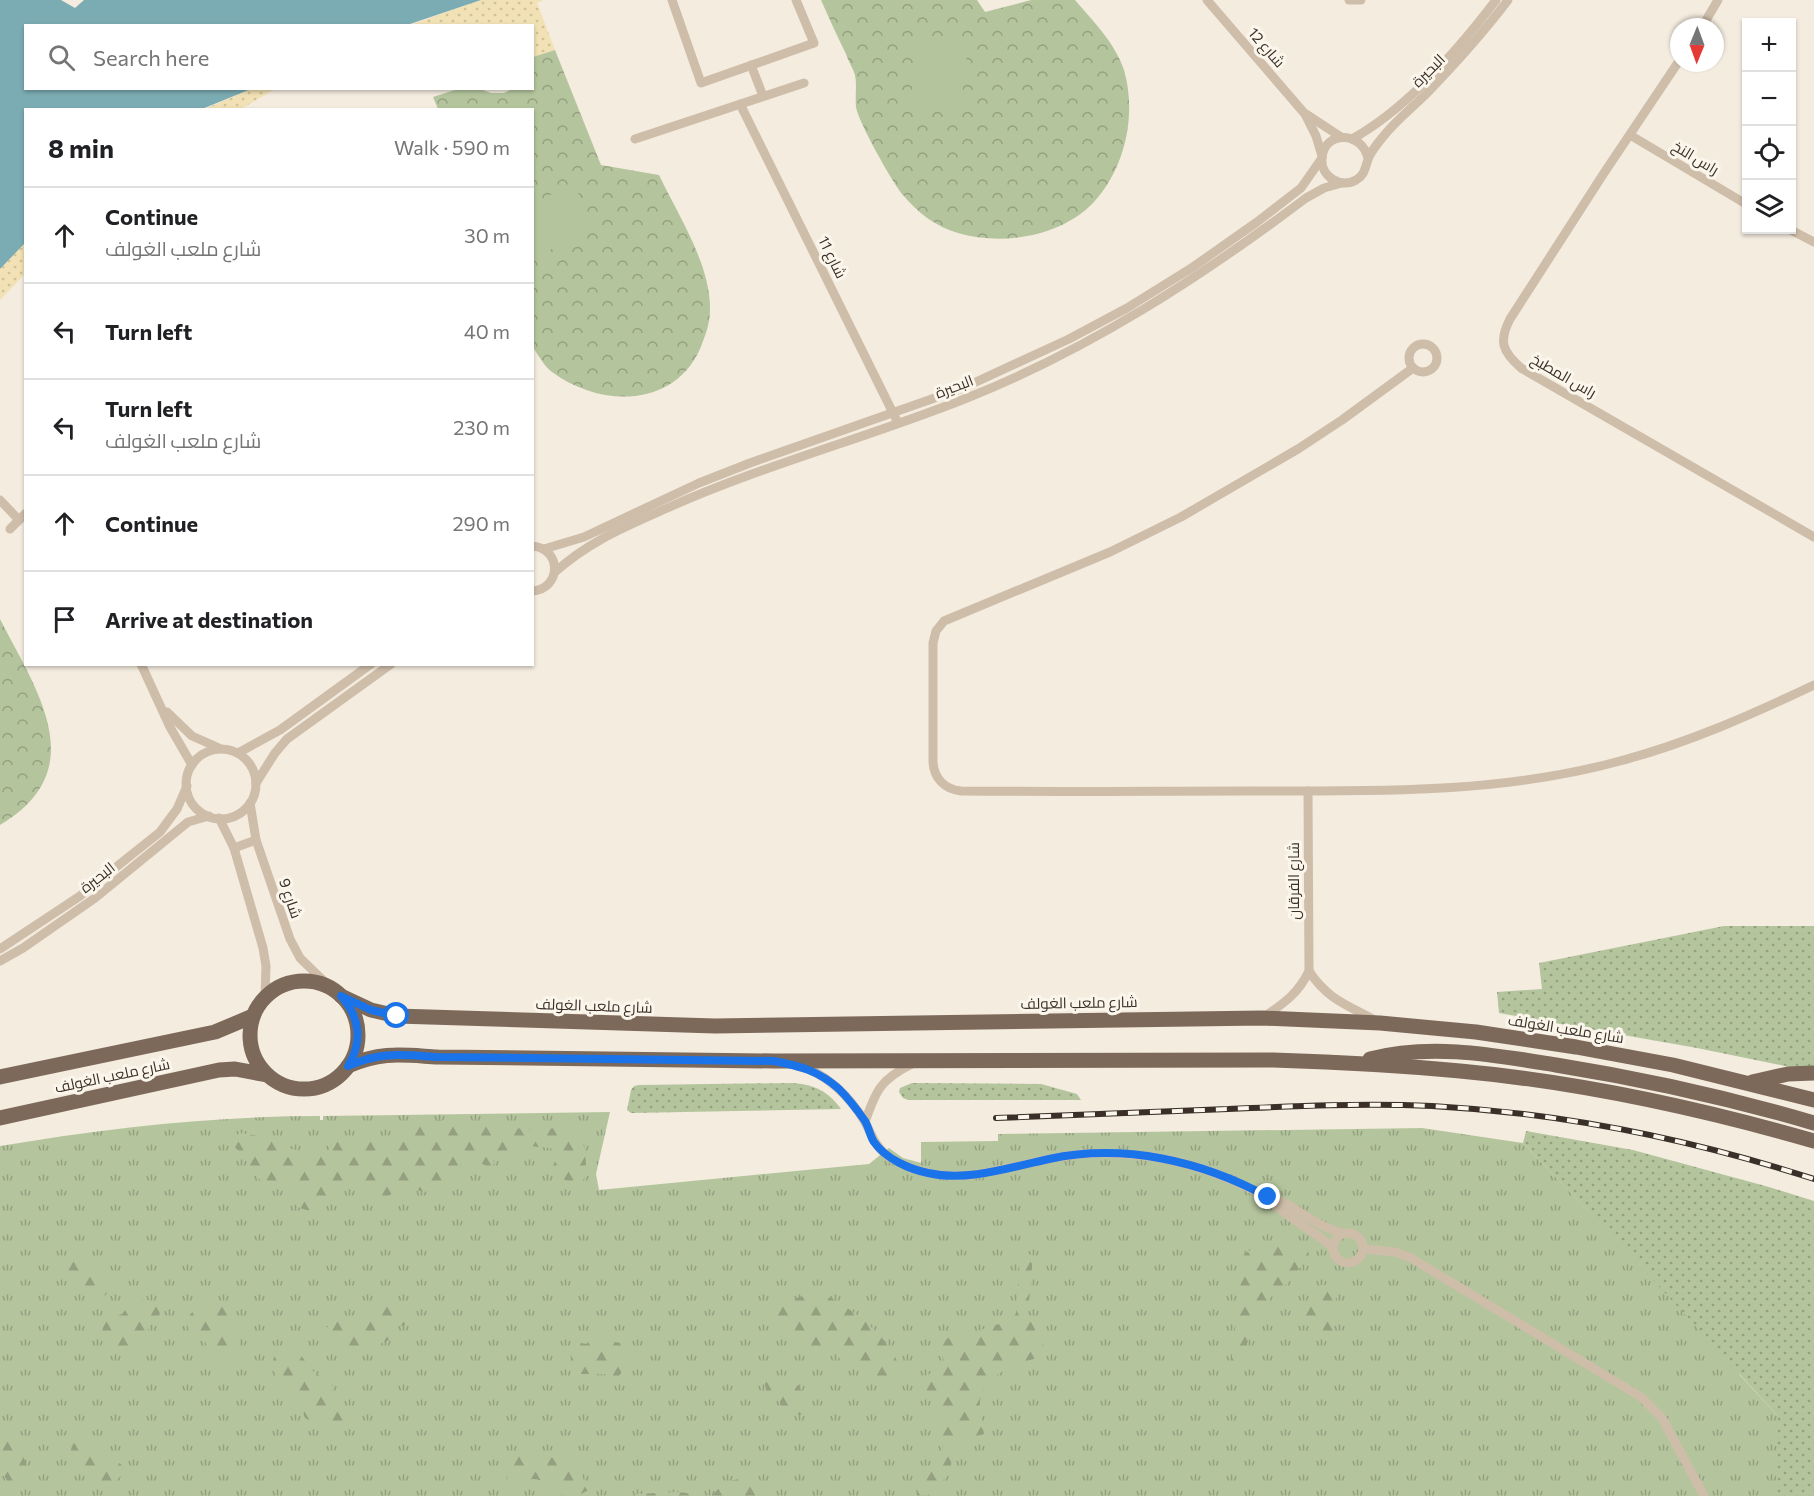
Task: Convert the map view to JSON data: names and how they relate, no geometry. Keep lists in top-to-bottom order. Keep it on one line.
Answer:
{"streets":{"main road":["شارع ملعب الغولف"],"street":["شارع 12","البحيرة","راس النخ","شارع 11","راس المطبخ","شارع الفرقان","شارع 9"]},"crossings":[["شارع 12","البحيرة"],["البحيرة","شارع 11"],["البحيرة","شارع 9"],["راس النخ","راس المطبخ"],["شارع 9","شارع ملعب الغولف"]],"north":"bottom","page":{"map_buttons":["+","−"],"search":"Search here","heading":["8 min","Walk · 590 m"],"list":[["Continue","شارع ملعب الغولف","30 m"],["Turn left","40 m"],["Turn left","شارع ملعب الغولف","230 m"],["Continue","290 m"],"Arrive at destination"]}}
